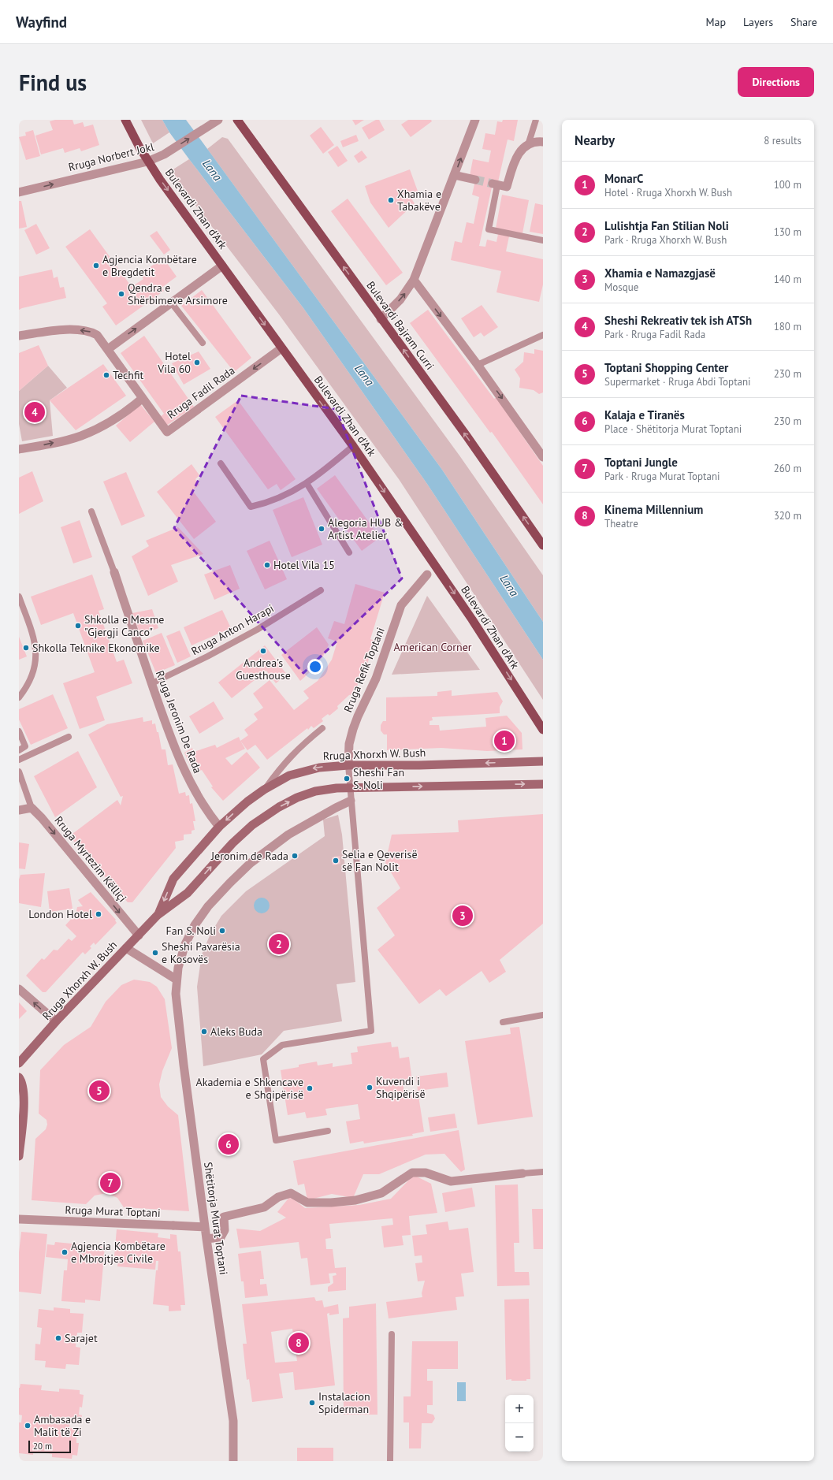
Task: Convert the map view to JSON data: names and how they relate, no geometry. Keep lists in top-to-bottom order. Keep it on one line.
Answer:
{"streets":{"main road":["Bulevardi Zhan d'Ark","Bulevardi Bajram Curri","Rruga Xhorxh W. Bush"],"street":["Rruga Norbert Jokl","Rruga Fadil Rada","Rruga Refik Toptani","Rruga Jeronim De Rada","Rruga Myrtezim Këlliçi","Rruga Murat Toptani","Shëtitorja Murat Toptani"],"lane":["Rruga Anton Harapi"]},"crossings":[["Rruga Norbert Jokl","Bulevardi Zhan d'Ark"],["Bulevardi Zhan d'Ark","Rruga Fadil Rada"],["Rruga Anton Harapi","Rruga Jeronim De Rada"],["Rruga Refik Toptani","Rruga Xhorxh W. Bush"],["Rruga Jeronim De Rada","Rruga Xhorxh W. Bush"],["Rruga Xhorxh W. Bush","Rruga Myrtezim Këlliçi"],["Rruga Murat Toptani","Shëtitorja Murat Toptani"]],"one_way":["Rruga Norbert Jokl","Bulevardi Zhan d'Ark","Bulevardi Bajram Curri","Rruga Fadil Rada","Rruga Myrtezim Këlliçi"],"water":["Lana"],"parks":["American Corner"],"places":["Xhamia e Tabakëve","Agjencia Kombëtare e Bregdetit","Qendra e Shërbimeve Arsimore","Hotel Vila 60","Techfit","Alegoria HUB & Artist Atelier","Hotel Vila 15","Shkolla e Mesme \"Gjergji Canco\"","Shkolla Teknike Ekonomike","Andrea's Guesthouse","Sheshi Fan S. Noli","Jeronim de Rada","Selia e Qeverisë së Fan Nolit","London Hotel","Fan S. Noli","Sheshi Pavarësia e Kosovës","Aleks Buda","Kuvendi i Shqipërisë","Akademia e Shkencave e Shqipërisë","Agjencia Kombëtare e Mbrojtjes Civile","Sarajet","Instalacion Spiderman","Ambasada e Malit të Zi"],"scale_bar":"20 m","page":{"header":"Wayfind","nav":["Map","Layers","Share"],"buttons":"Directions","title":"Find us","heading":["Nearby","8 results"],"list":[{"mark":"1","name":"MonarC","note":"Hotel · Rruga Xhorxh W. Bush","value":"100 m"},{"mark":"2","name":"Lulishtja Fan Stilian Noli","note":"Park · Rruga Xhorxh W. Bush","value":"130 m"},{"mark":"3","name":"Xhamia e Namazgjasë","note":"Mosque","value":"140 m"},{"mark":"4","name":"Sheshi Rekreativ tek ish ATSh","note":"Park · Rruga Fadil Rada","value":"180 m"},{"mark":"5","name":"Toptani Shopping Center","note":"Supermarket · Rruga Abdi Toptani","value":"230 m"},{"mark":"6","name":"Kalaja e Tiranës","note":"Place · Shëtitorja Murat Toptani","value":"230 m"},{"mark":"7","name":"Toptani Jungle","note":"Park · Rruga Murat Toptani","value":"260 m"},{"mark":"8","name":"Kinema Millennium","note":"Theatre","value":"320 m"}],"pins":["4","1","3","2","5","6","7","8"],"map_buttons":["+","−"],"scale":"20 m"}}
